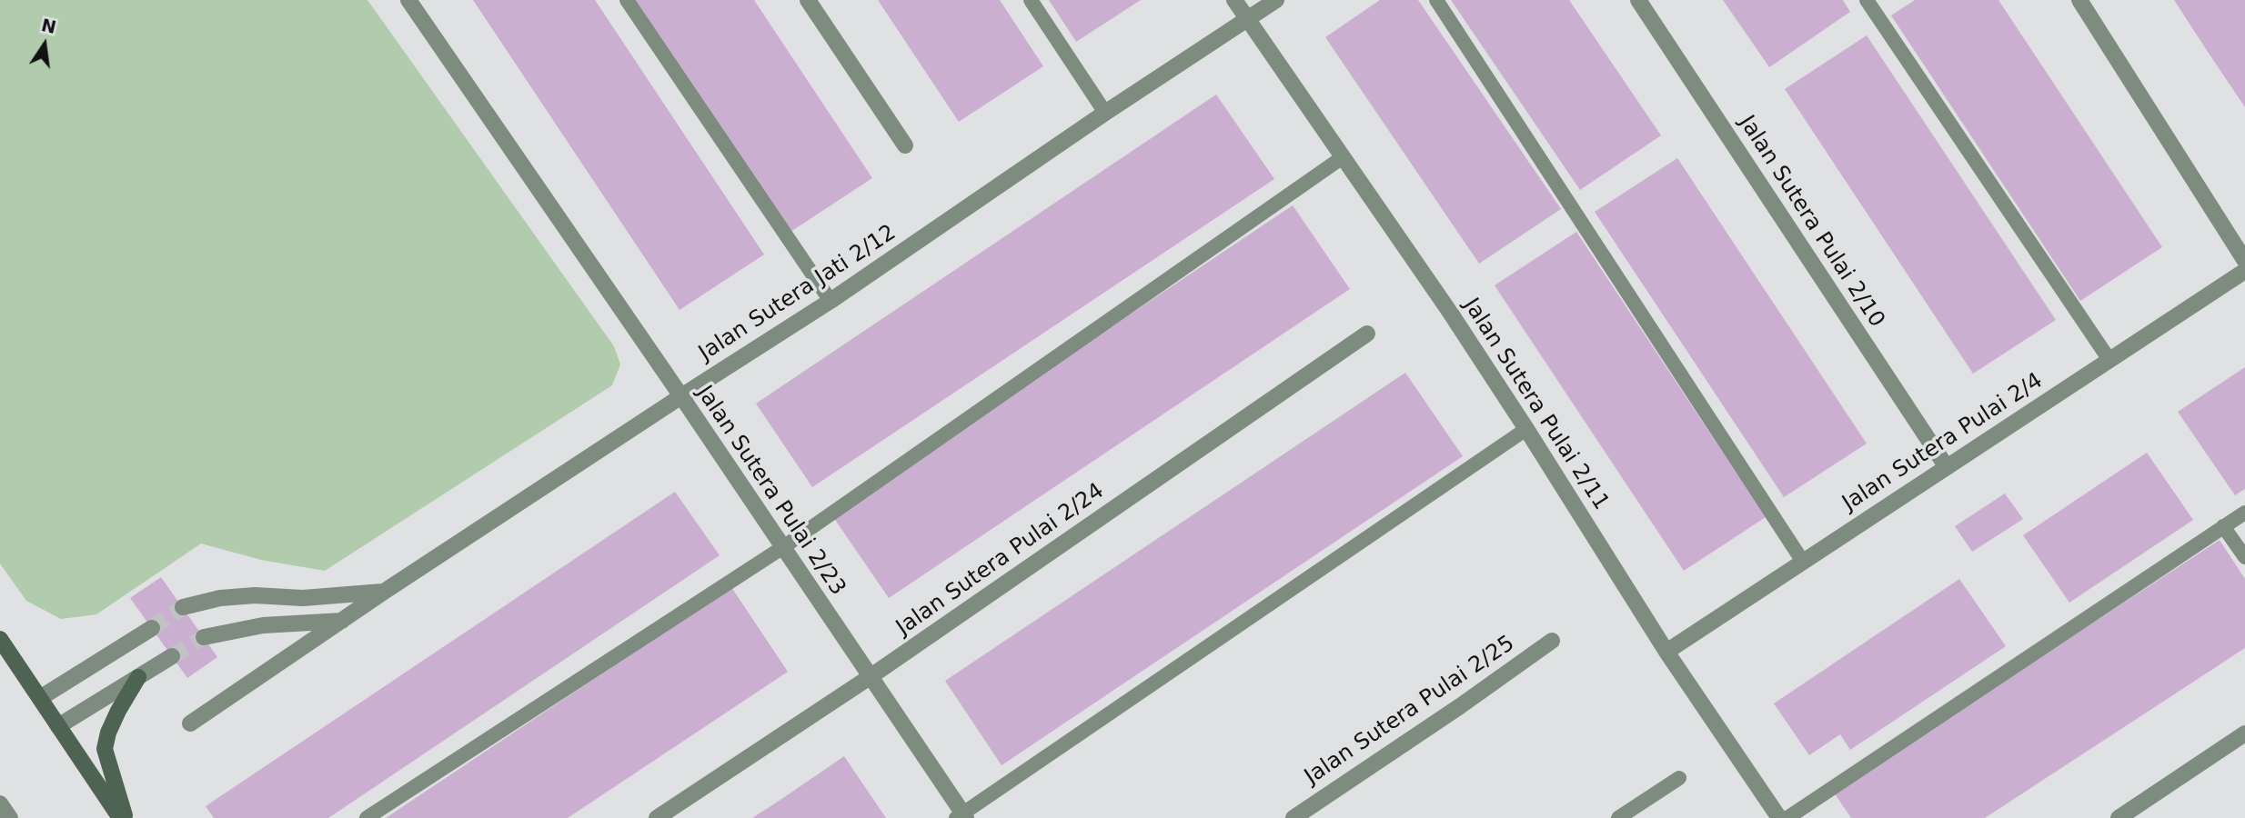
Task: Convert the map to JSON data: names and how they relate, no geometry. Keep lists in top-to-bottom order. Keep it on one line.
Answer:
{"streets":{"street":["Jalan Sutera Pulai 2/10","Jalan Sutera Jati 2/12","Jalan Sutera Pulai 2/11","Jalan Sutera Pulai 2/4","Jalan Sutera Pulai 2/23","Jalan Sutera Pulai 2/24","Jalan Sutera Pulai 2/25"]},"crossings":[["Jalan Sutera Pulai 2/10","Jalan Sutera Pulai 2/4"],["Jalan Sutera Jati 2/12","Jalan Sutera Pulai 2/11"],["Jalan Sutera Jati 2/12","Jalan Sutera Pulai 2/23"],["Jalan Sutera Pulai 2/11","Jalan Sutera Pulai 2/4"],["Jalan Sutera Pulai 2/23","Jalan Sutera Pulai 2/24"]],"north":"top"}
